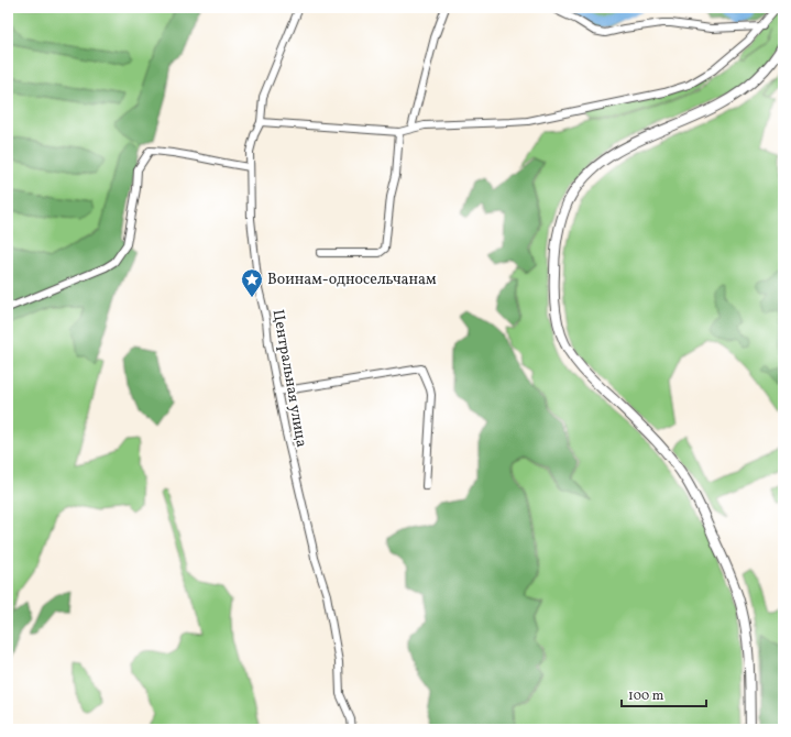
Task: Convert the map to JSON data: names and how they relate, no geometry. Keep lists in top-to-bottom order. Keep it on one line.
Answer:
{"streets":{"street":["Центральная улица"]},"places":{"place":["Воинам-односельчанам"]},"scale_bar":"100 m"}
